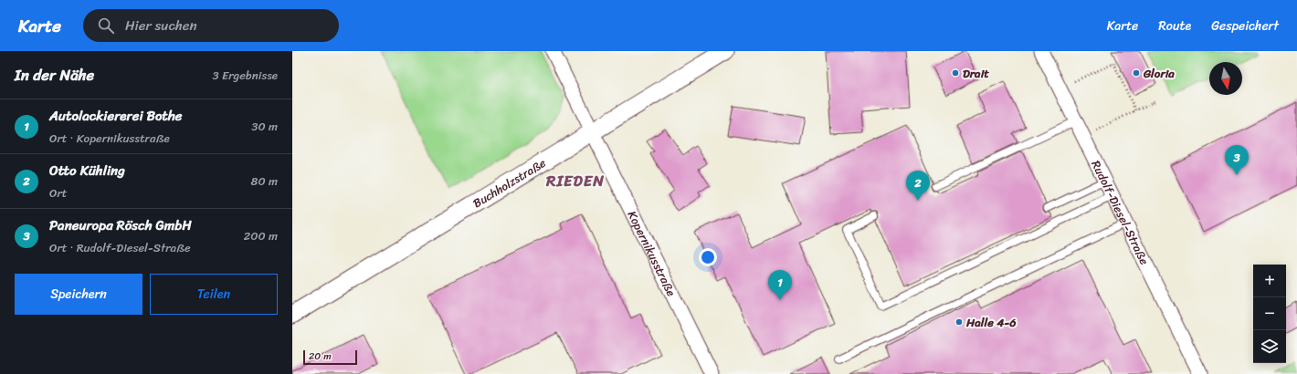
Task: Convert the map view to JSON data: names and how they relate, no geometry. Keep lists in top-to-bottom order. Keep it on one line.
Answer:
{"streets":{"street":["Buchholzstraße","Rudolf-Diesel-Straße","Kopernikusstraße"]},"crossings":[["Buchholzstraße","Kopernikusstraße"]],"districts":["RIEDEN"],"places":["Drait","Gloria","Halle 4-6"],"scale_bar":"20 m","north":"bottom","page":{"header":"Karte","search":"Hier suchen","nav":["Karte","Route","Gespeichert"],"heading":["In der Nähe","3 Ergebnisse"],"list":[{"mark":"1","name":"Autolackiererei Bothe","note":"Ort · Kopernikusstraße","value":"30 m"},{"mark":"2","name":"Otto Kühling","note":"Ort","value":"80 m"},{"mark":"3","name":"Paneuropa Rösch GmbH","note":"Ort · Rudolf-Diesel-Straße","value":"200 m"}],"pins":["3","2","1"],"buttons":["Speichern","Teilen"],"map_buttons":["+","−"],"scale":"20 m"}}
